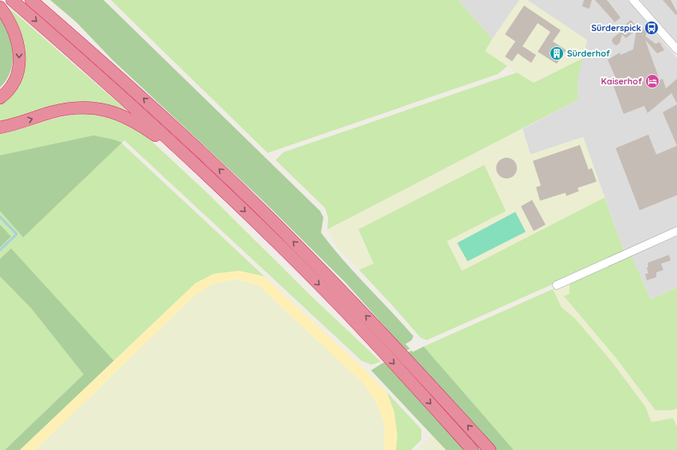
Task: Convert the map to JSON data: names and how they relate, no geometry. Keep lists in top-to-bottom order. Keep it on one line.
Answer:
{"places":{"bus stop":["Sürderspick"],"building":["Sürderhof"],"hotel":["Kaiserhof"]}}
